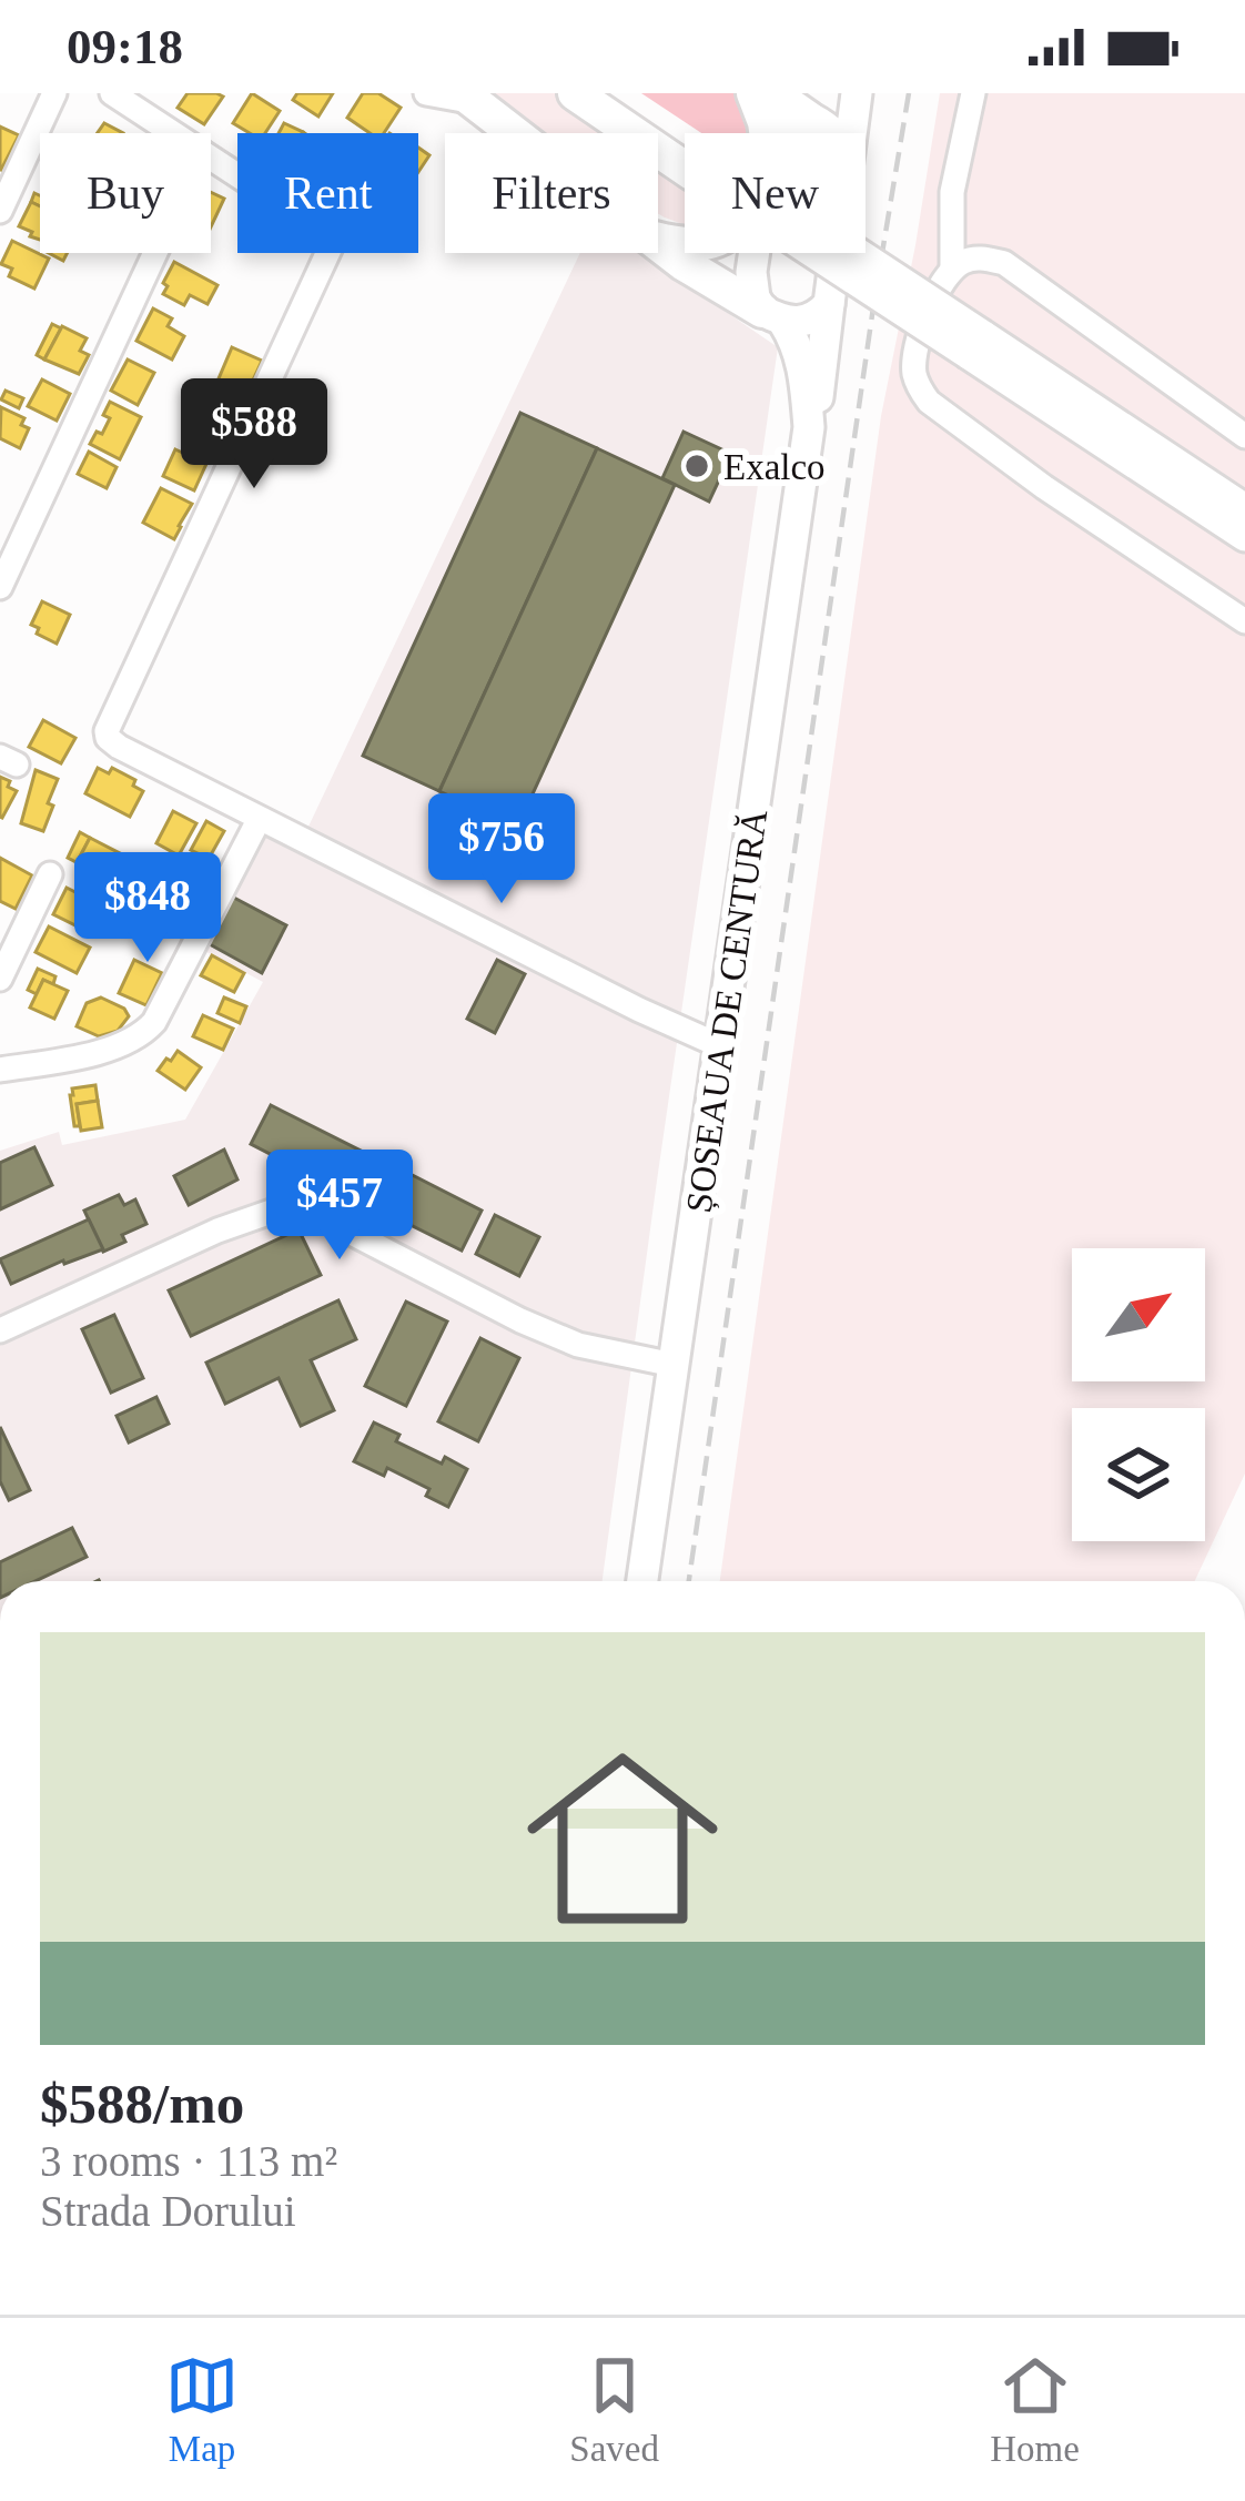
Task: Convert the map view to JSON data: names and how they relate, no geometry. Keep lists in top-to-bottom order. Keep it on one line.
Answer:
{"streets":{"main road":["ȘOSEAUA DE CENTURĂ"]},"places":["Exalco"],"north":"top right","page":{"status":"09:18","chip":["Buy","Rent","Filters","New"],"price":["$588","$756","$848","$457"],"list":[{"name":"$588/mo","note":"3 rooms · 113 m² · Strada Dorului"}],"tabs":["Map","Saved","Home"]}}
